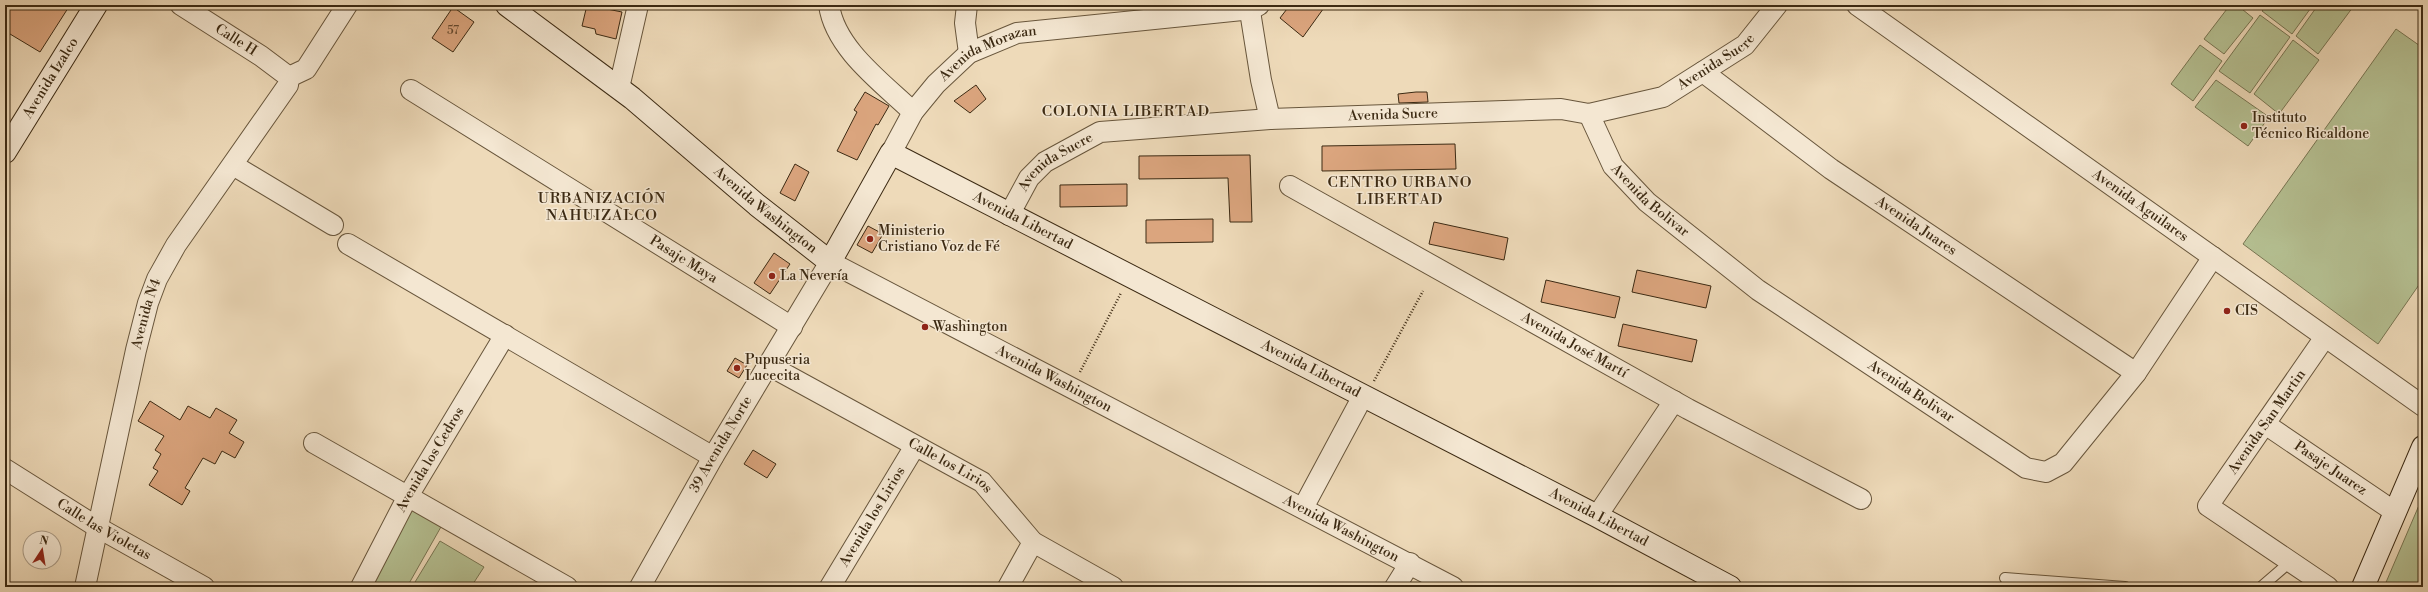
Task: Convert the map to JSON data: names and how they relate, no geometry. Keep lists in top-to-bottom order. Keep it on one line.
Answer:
{"streets":{"main road":["Avenida Morazan","Avenida Izalco","Avenida Washington","Avenida Libertad"],"street":["Calle H","Avenida Sucre","Avenida Bolivar","Avenida Aguilares","Avenida Juares","Pasaje Maya","Avenida N4","Avenida José Martí","Avenida San Martin","39 Avenida Norte","Avenida los Cedros","Calle los Lirios","Pasaje Juarez","Avenida los Lirios","Calle las Violetas"]},"crossings":[["Calle H","Avenida N4"],["Avenida Morazan","Avenida Washington"],["Avenida Morazan","Avenida Libertad"],["Avenida Morazan","39 Avenida Norte"],["Avenida Sucre","Avenida Bolivar"],["Avenida Sucre","Avenida Libertad"],["Avenida Sucre","Avenida Juares"],["Avenida Bolivar","Avenida Aguilares"],["Avenida Bolivar","Avenida Juares"],["Avenida Aguilares","Avenida San Martin"],["Avenida Washington","39 Avenida Norte"],["Pasaje Maya","39 Avenida Norte"],["Avenida N4","Calle las Violetas"],["Avenida San Martin","Pasaje Juarez"],["39 Avenida Norte","Calle los Lirios"],["Calle los Lirios","Avenida los Lirios"]],"districts":["COLONIA LIBERTAD","CENTRO URBANO LIBERTAD","URBANIZACIÓN NAHUIZALCO"],"places":["Instituto Técnico Ricaldone","Ministerio Cristiano Voz de Fé","La Nevería","CIS","Washington","Pupuseria Lucecita"],"house_numbers":["57"],"north":"top"}
